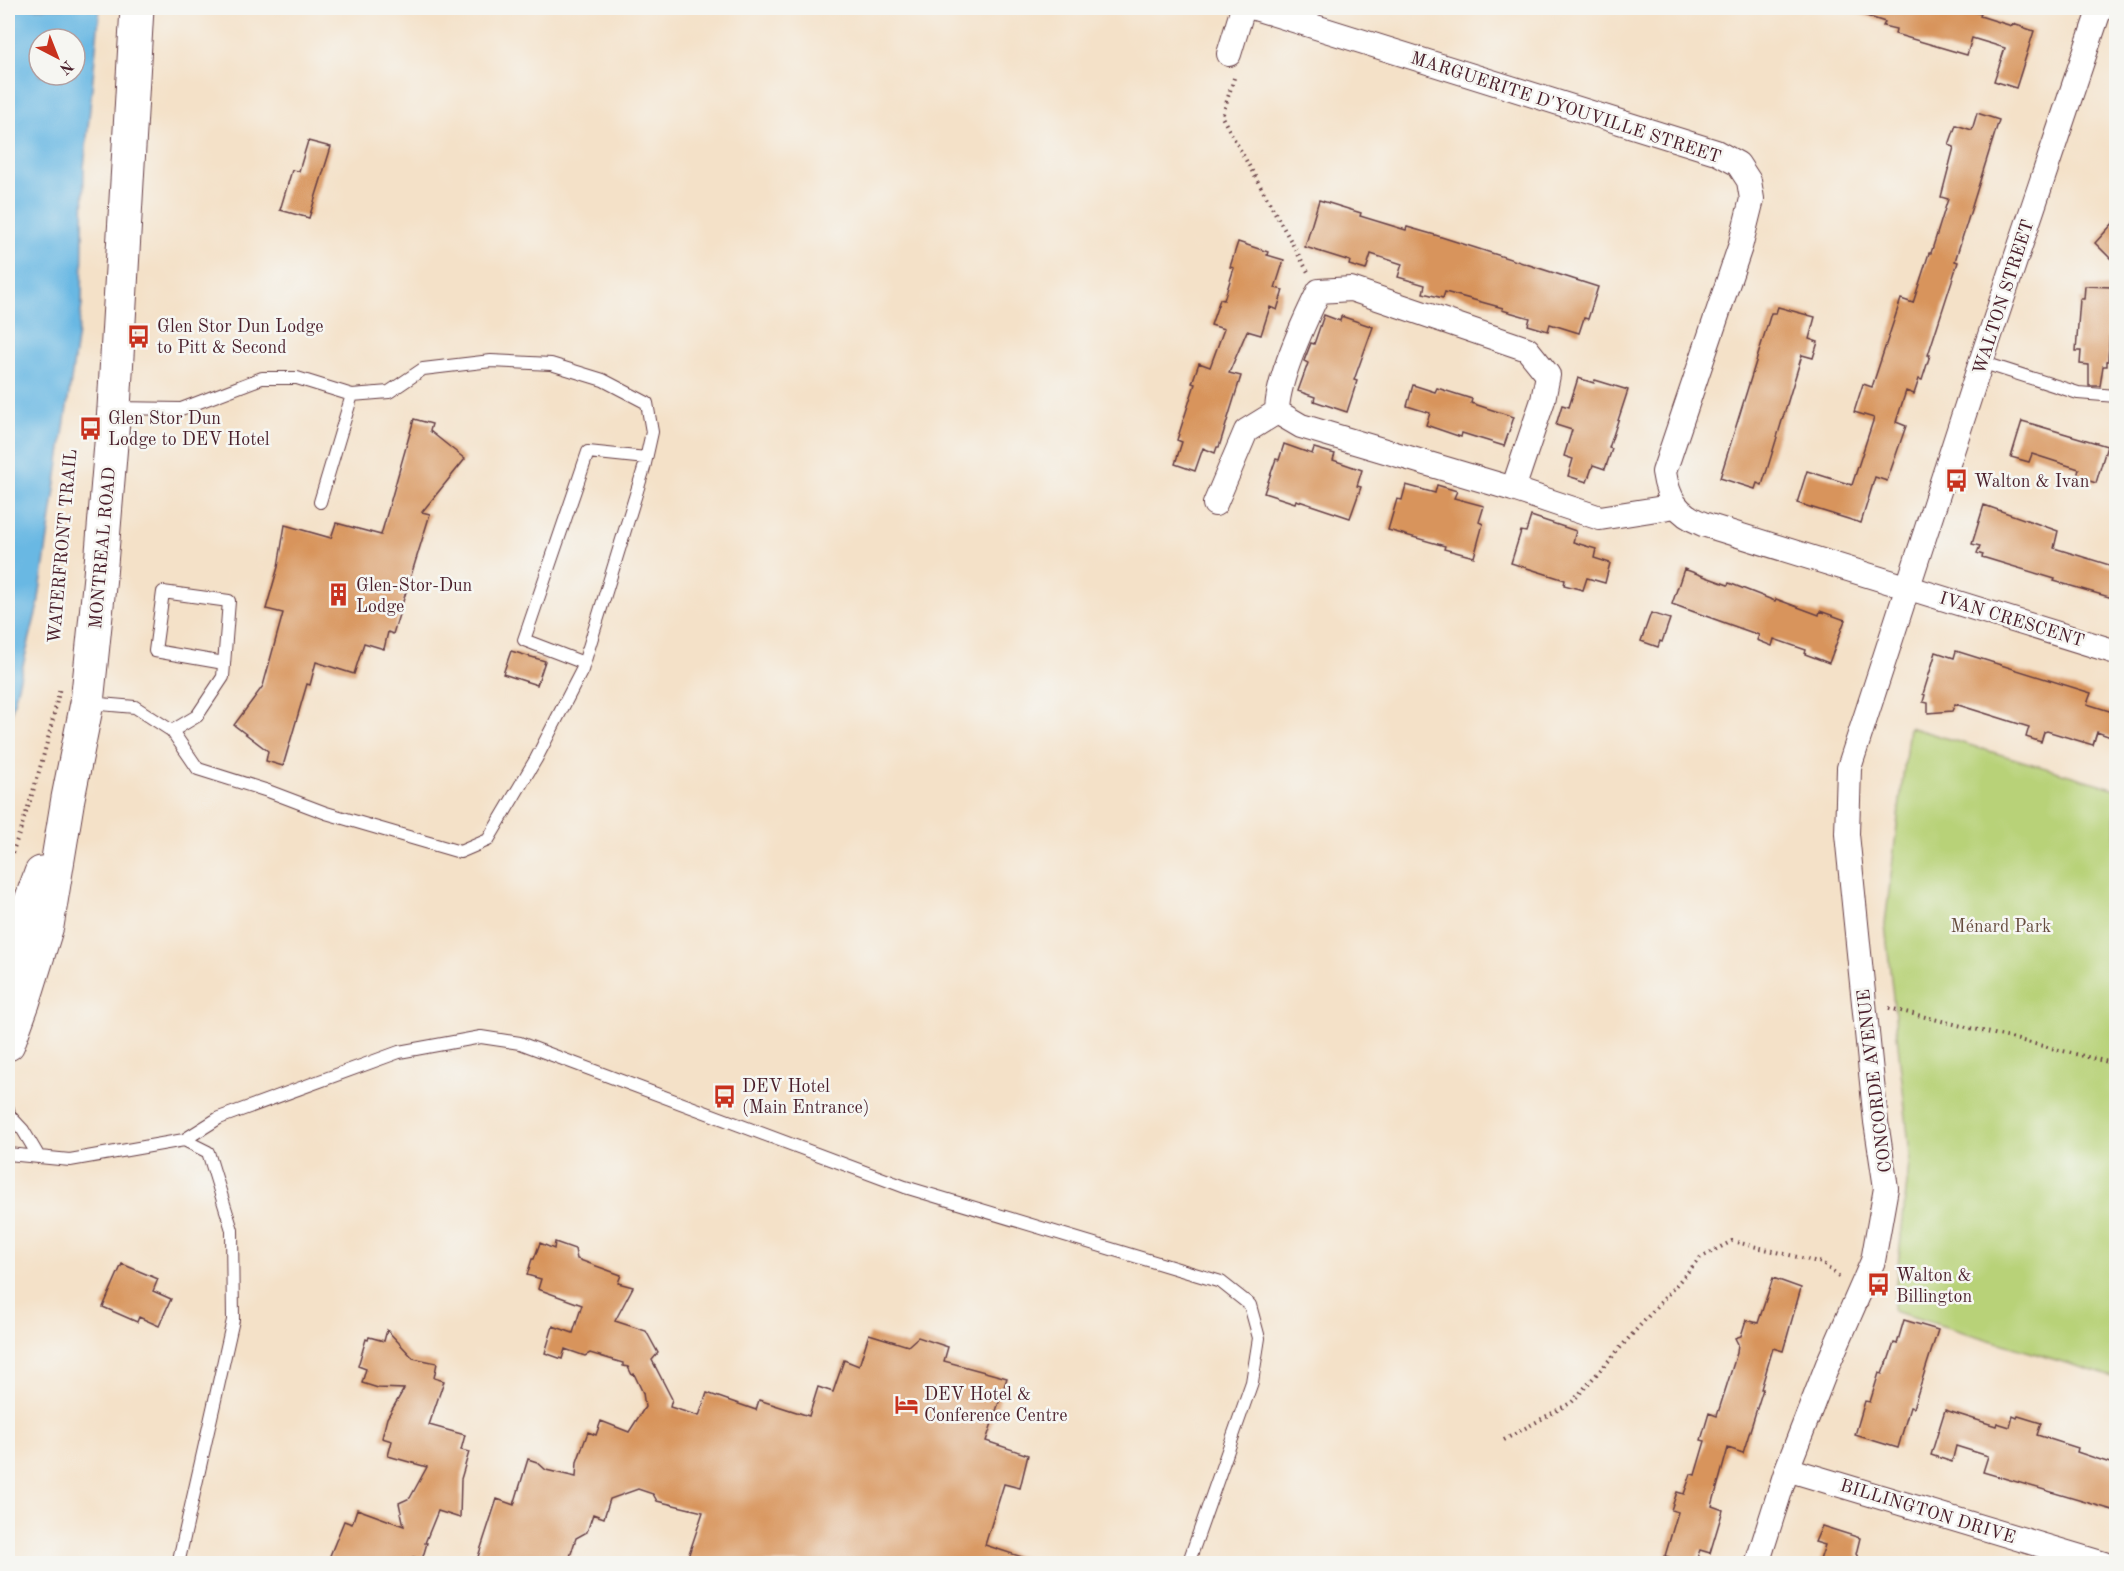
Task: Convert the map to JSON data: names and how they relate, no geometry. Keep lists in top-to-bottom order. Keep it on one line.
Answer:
{"streets":{"main road":["MONTREAL ROAD"],"street":["MARGUERITE D'YOUVILLE STREET","WALTON STREET","IVAN CRESCENT","CONCORDE AVENUE","BILLINGTON DRIVE"]},"crossings":[["WALTON STREET","IVAN CRESCENT"],["WALTON STREET","CONCORDE AVENUE"],["IVAN CRESCENT","CONCORDE AVENUE"],["CONCORDE AVENUE","BILLINGTON DRIVE"]],"parks":["Ménard Park"],"places":{"bus stop":["Glen Stor Dun Lodge to Pitt & Second","Glen Stor Dun Lodge to DEV Hotel","Walton & Ivan","DEV Hotel (Main Entrance)","Walton & Billington"],"building":["Glen-Stor-Dun Lodge"],"hotel":["DEV Hotel & Conference Centre"]},"north":"bottom right"}
